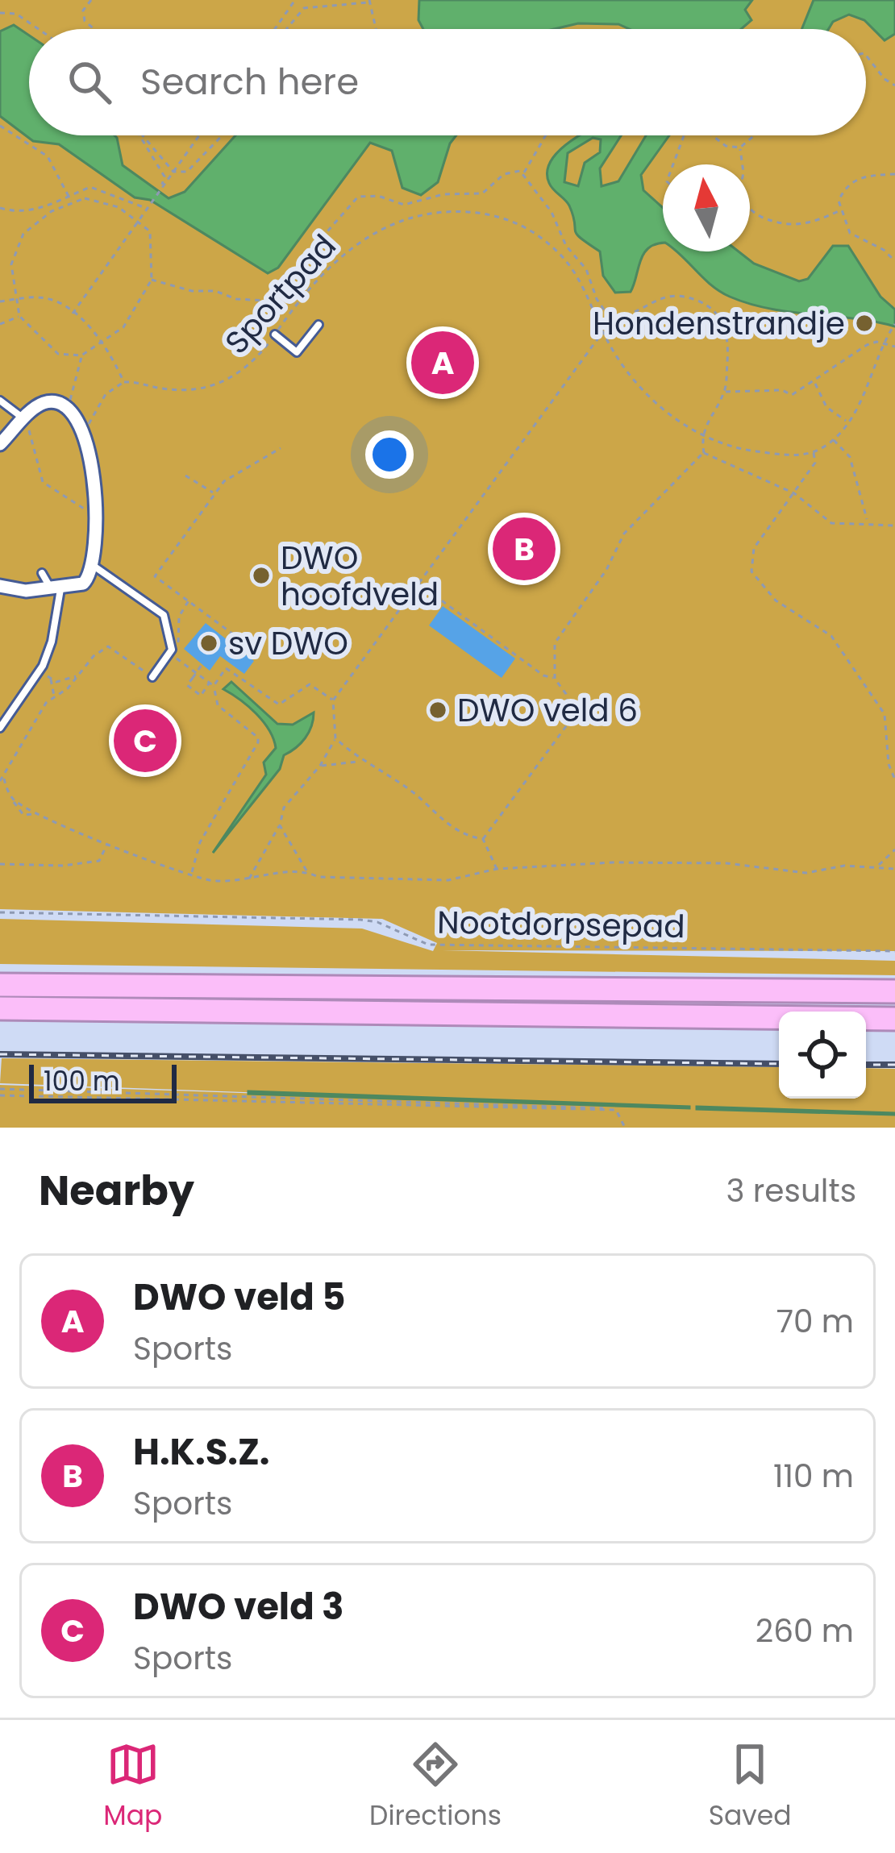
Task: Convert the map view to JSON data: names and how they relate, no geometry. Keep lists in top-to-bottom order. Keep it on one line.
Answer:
{"streets":{"path":["Sportpad","Nootdorpsepad"]},"places":["Hondenstrandje","DWO hoofdveld","sv DWO","DWO veld 6"],"scale_bar":"100 m","north":"top","page":{"search":"Search here","pins":["A","B","C"],"scale":"100 m","heading":["Nearby","3 results"],"list":[{"mark":"A","name":"DWO veld 5","note":"Sports","value":"70 m"},{"mark":"B","name":"H.K.S.Z.","note":"Sports","value":"110 m"},{"mark":"C","name":"DWO veld 3","note":"Sports","value":"260 m"}],"nav":["Map","Directions","Saved"]}}
